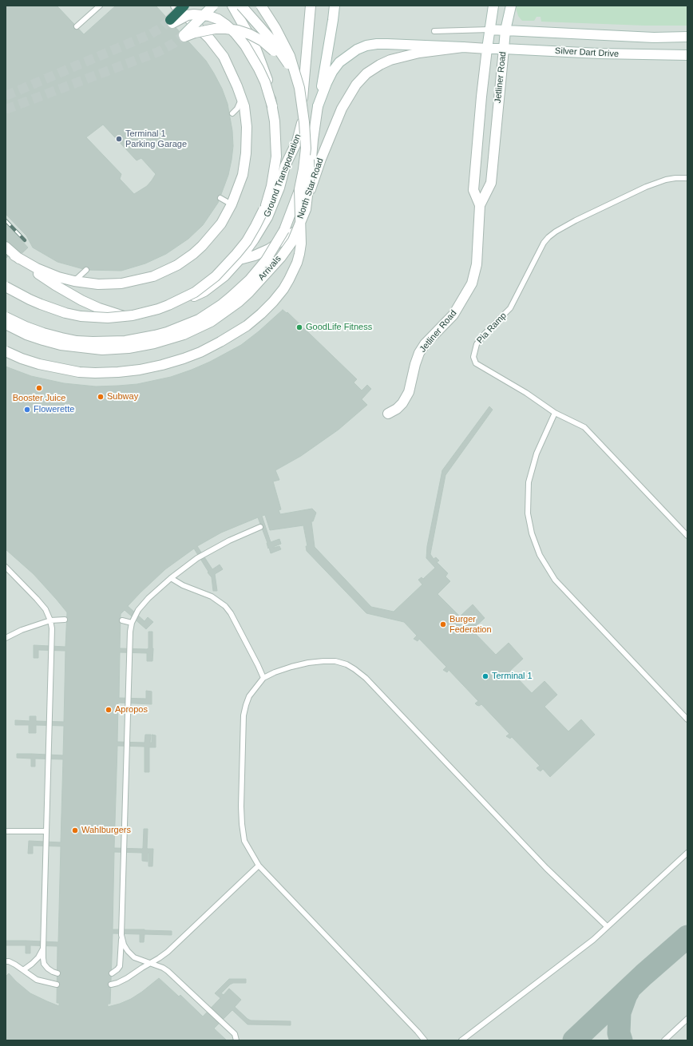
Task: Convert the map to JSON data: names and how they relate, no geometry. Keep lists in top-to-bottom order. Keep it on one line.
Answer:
{"streets":{"street":["Silver Dart Drive","Jetliner Road","Ground Transportation","North Star Road","Arrivals"],"lane":["Pia Ramp"]},"crossings":[["Silver Dart Drive","Jetliner Road"],["Silver Dart Drive","North Star Road"],["North Star Road","Arrivals"]],"places":["Terminal 1 Parking Garage","GoodLife Fitness","Booster Juice","Subway","Flowerette","Burger Federation","Terminal 1","Apropos","Wahlburgers"]}
